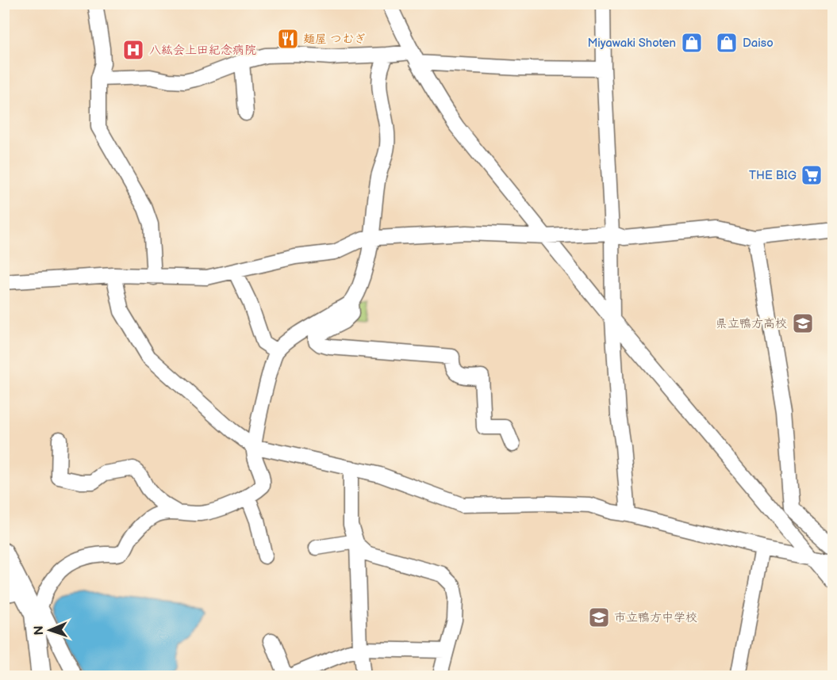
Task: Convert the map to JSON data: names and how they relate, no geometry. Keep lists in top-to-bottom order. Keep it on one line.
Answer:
{"places":{"restaurant":["麺屋 つむぎ"],"shop":["Miyawaki Shoten","Daiso"],"hospital":["八紘会上田紀念病院"],"supermarket":["THE BIG"],"school or university":["県立鴨方高校","市立鴨方中学校"]},"north":"left"}
